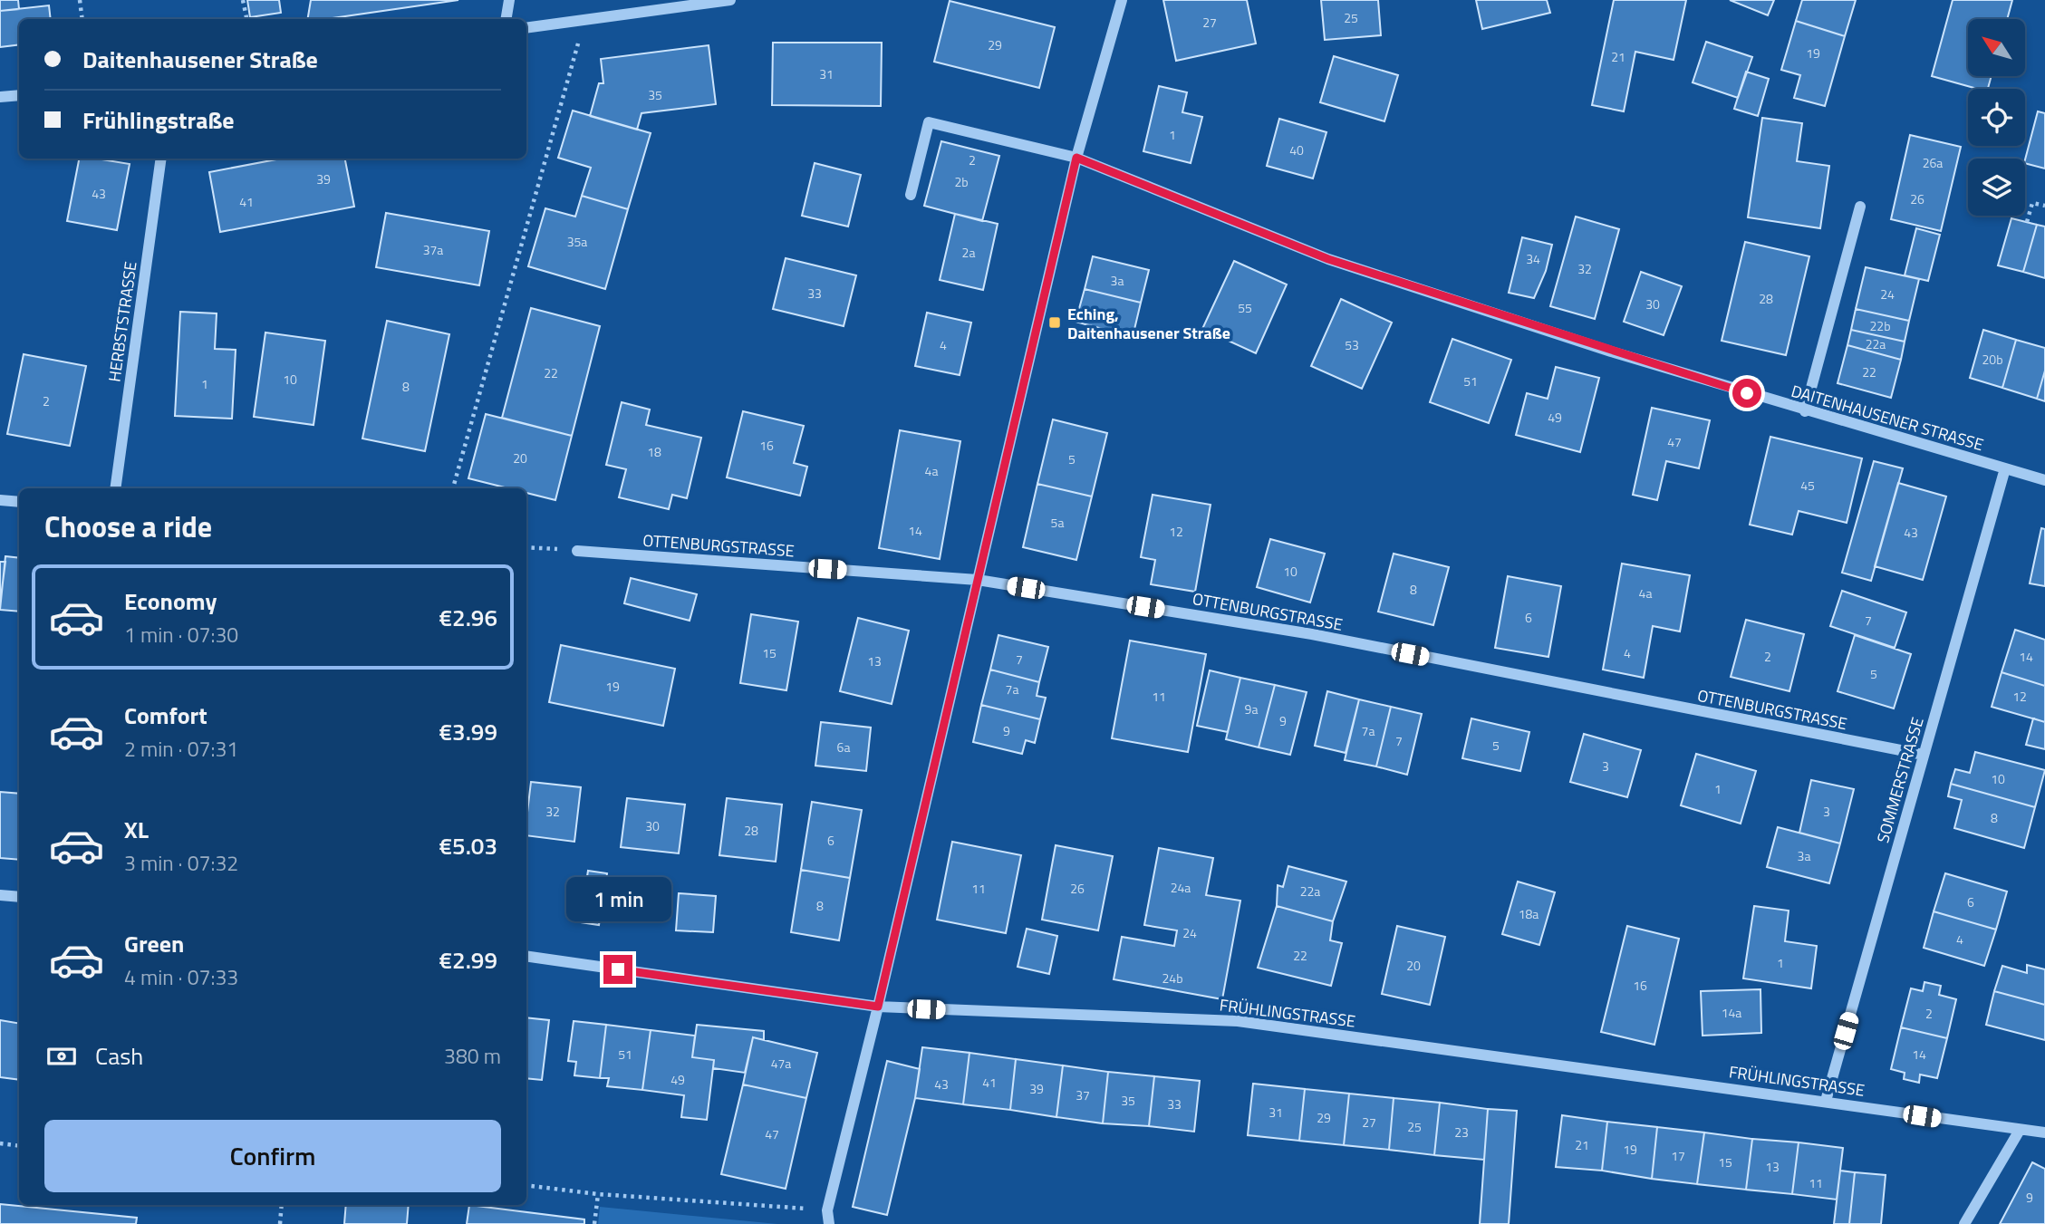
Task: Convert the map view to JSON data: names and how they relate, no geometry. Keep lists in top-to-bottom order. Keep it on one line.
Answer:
{"streets":{"street":["HERBSTSTRASSE","DAITENHAUSENER STRASSE","OTTENBURGSTRASSE","SOMMERSTRASSE","FRÜHLINGSTRASSE"]},"crossings":[["DAITENHAUSENER STRASSE","SOMMERSTRASSE"],["OTTENBURGSTRASSE","SOMMERSTRASSE"],["SOMMERSTRASSE","FRÜHLINGSTRASSE"]],"places":{"transit":["Eching, Daitenhausener Straße"]},"house_numbers":["25","27","29","19","21","31","35","1","40","2","26a","39","2b","43","26","41","35a","37a","2a","34","32","3a","33","24","28","30","55","22b","22a","4","53","20b","22","22","10","51","1","8","2","49","47","16","18","20","5","4a","45","5a","14","12","43","10","8","4a","6","7","15","4","2","14","7","13","5","19","7a","11","12","9a","9","9","7a","7","5","6a","3","10","1","32","3","8","30","28","6","3a","24a","11","26","22a","6","8","18a","24","4","22","1","20","24b","16","14a","2","51","14","47a","49","41","43","39","37","35","33","31","29","27","25","23","47","21","19","17","15","13","11","9"],"north":"top left","page":{"banner":["Daitenhausener Straße","Frühlingstraße"],"heading":"Choose a ride","list":[{"name":"Economy","note":"1 min · 07:30","value":"€2.96"},{"name":"Comfort","note":"2 min · 07:31","value":"€3.99"},{"name":"XL","note":"3 min · 07:32","value":"€5.03"},{"name":"Green","note":"4 min · 07:33","value":"€2.99"}],"bubble":"1 min","pay":["Cash","380 m"],"buttons":"Confirm"}}
